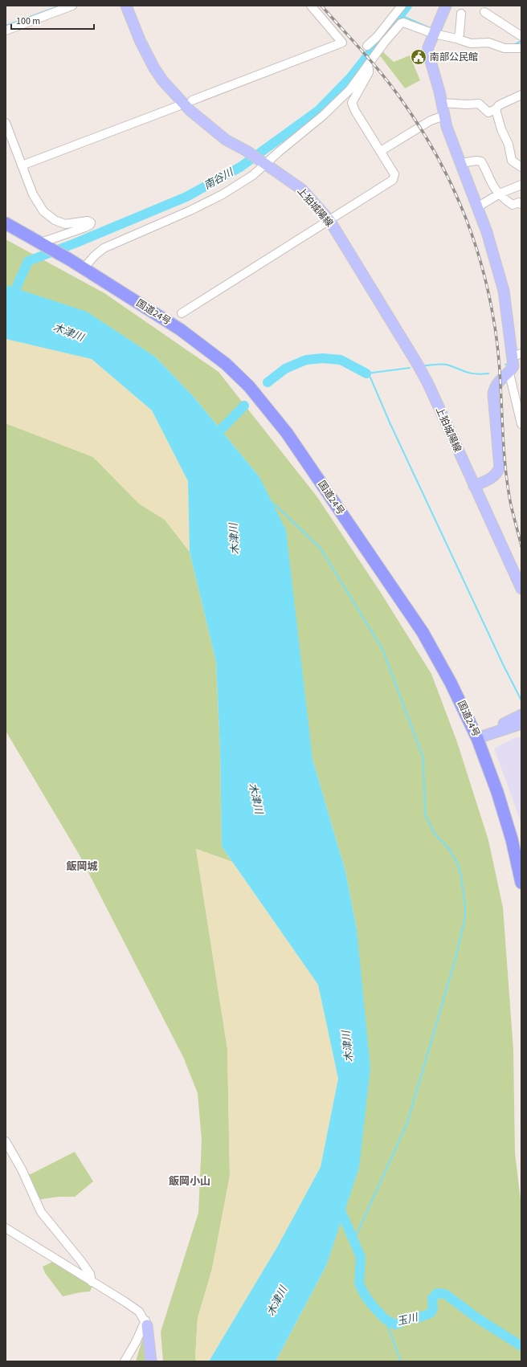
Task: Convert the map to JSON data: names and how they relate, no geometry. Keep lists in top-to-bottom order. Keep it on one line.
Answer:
{"streets":{"highway":["国道24号"],"main road":["上狛城陽線"]},"districts":["飯岡城","飯岡小山"],"water":["南谷川","木津川","玉川"],"places":{"public building":["南部公民館"]},"scale_bar":"100 m"}
